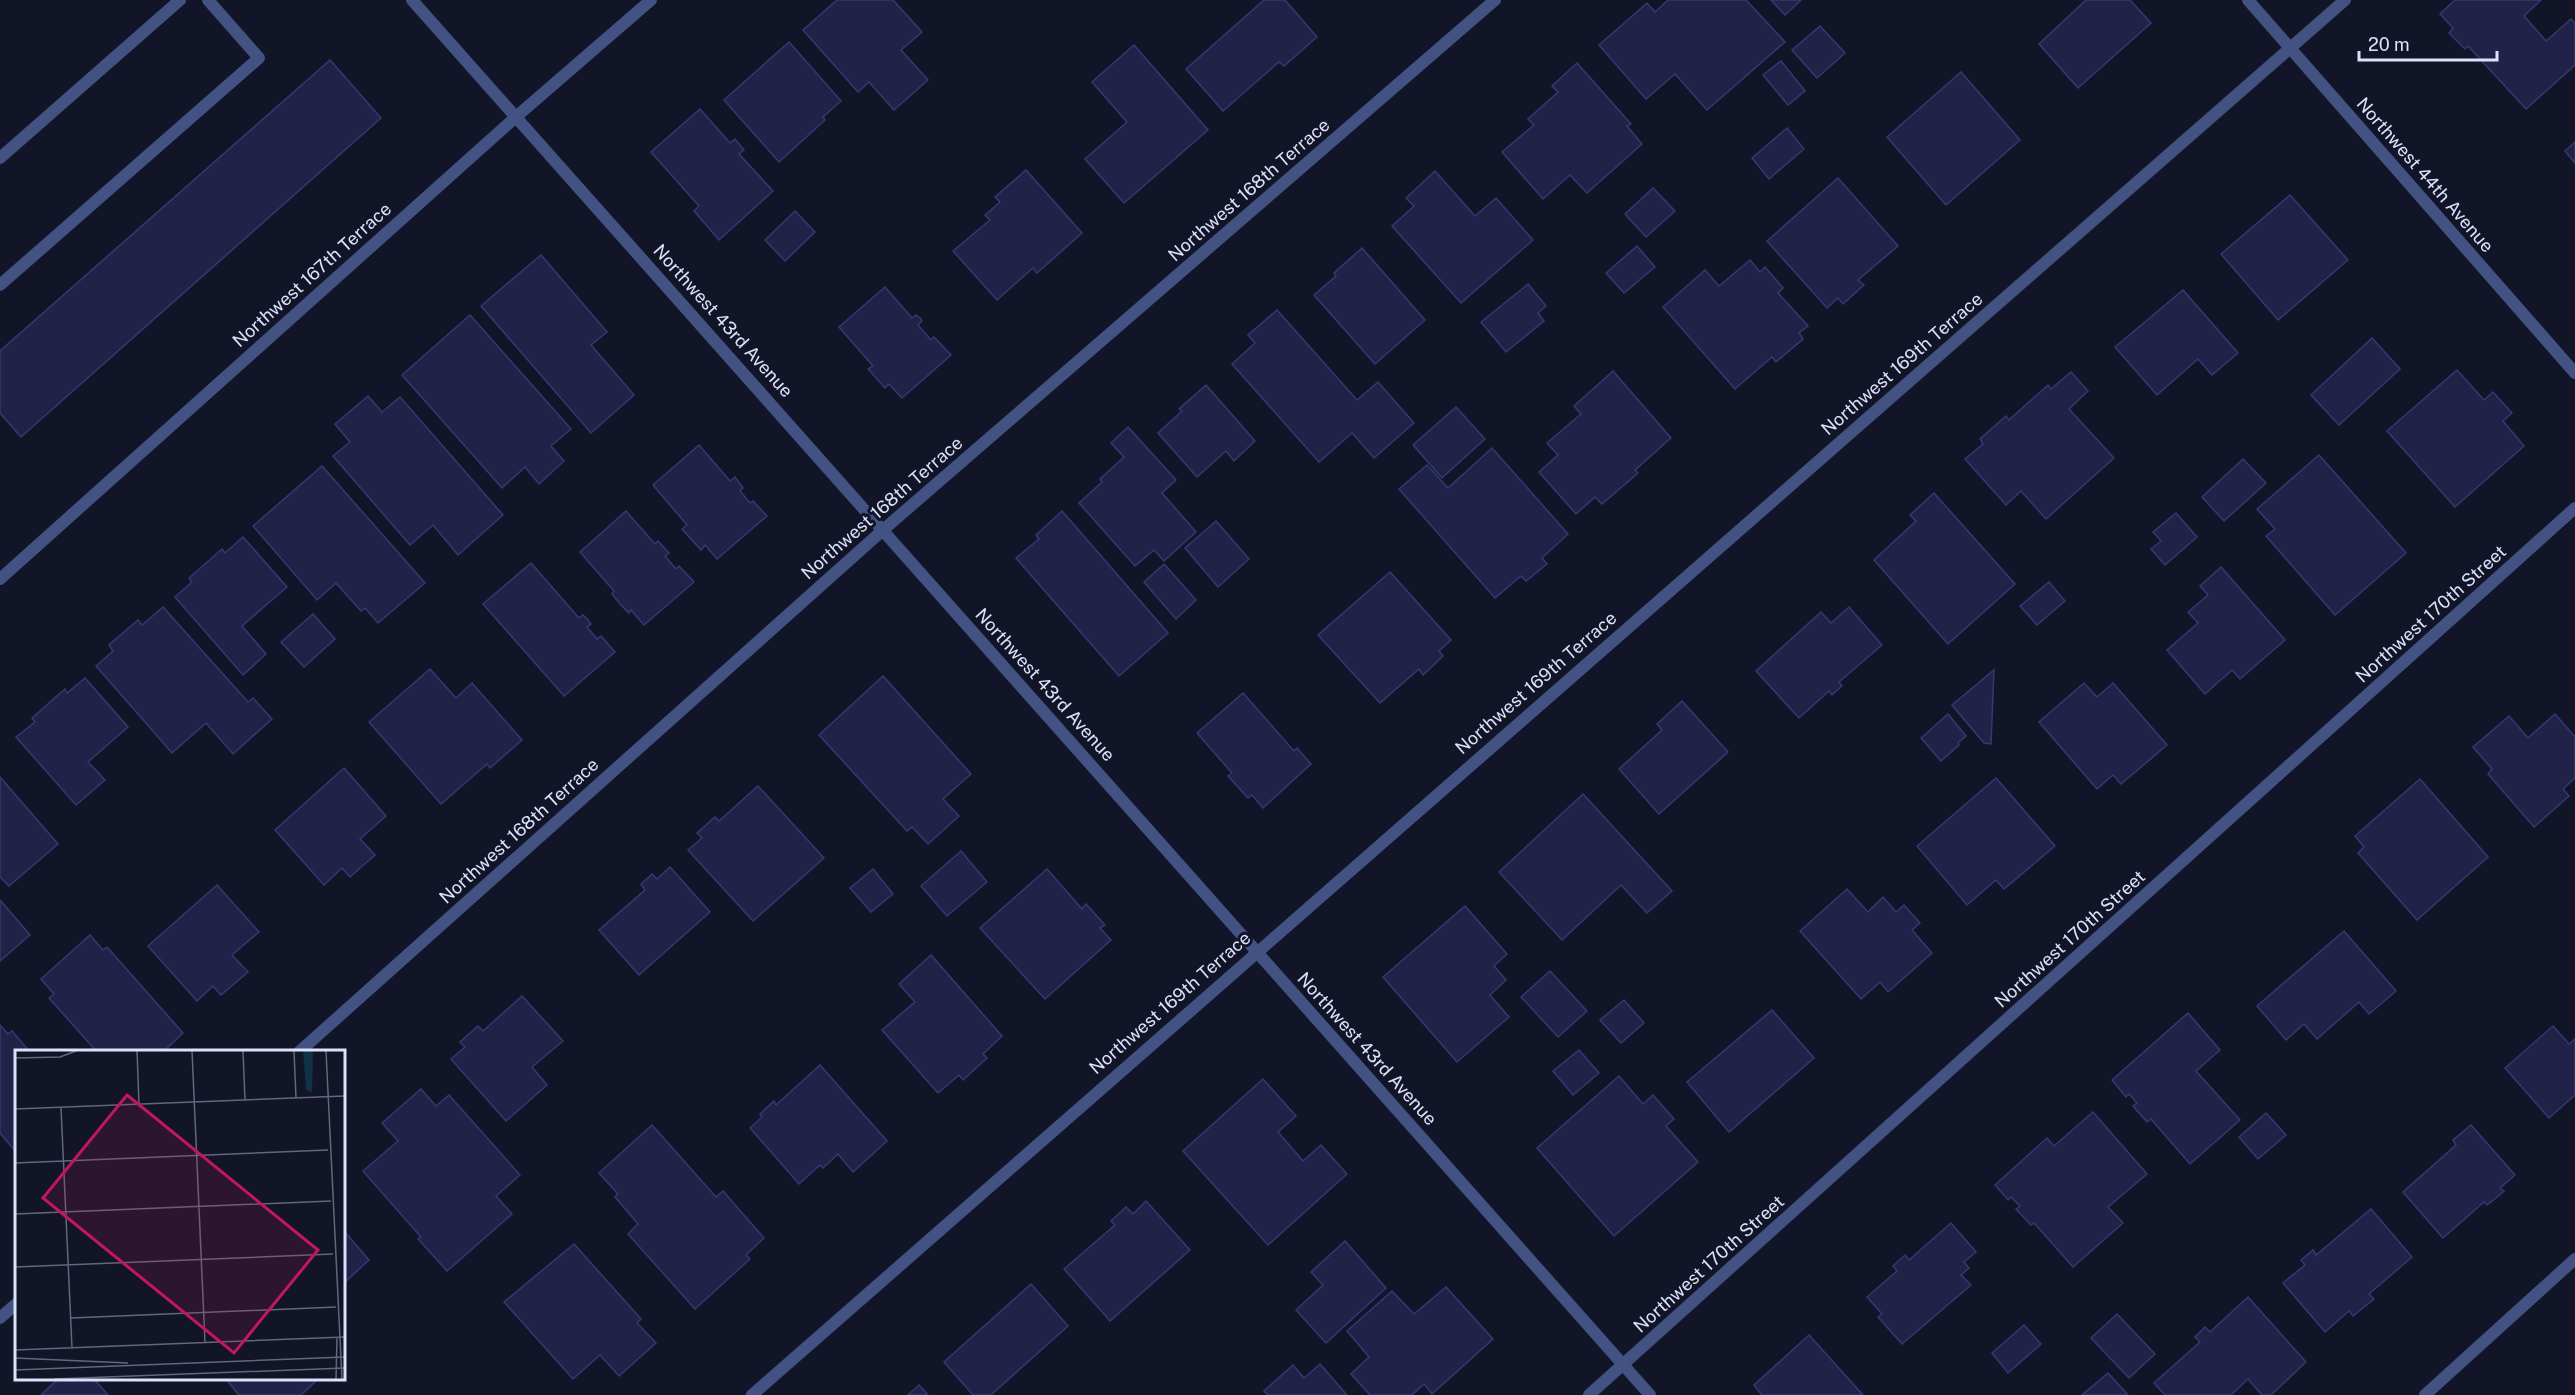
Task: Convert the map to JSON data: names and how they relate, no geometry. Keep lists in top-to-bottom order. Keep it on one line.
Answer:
{"streets":{"street":["Northwest 44th Avenue","Northwest 168th Terrace","Northwest 167th Terrace","Northwest 43rd Avenue","Northwest 169th Terrace","Northwest 170th Street"]},"crossings":[["Northwest 44th Avenue","Northwest 169th Terrace"],["Northwest 168th Terrace","Northwest 43rd Avenue"],["Northwest 167th Terrace","Northwest 43rd Avenue"],["Northwest 43rd Avenue","Northwest 169th Terrace"],["Northwest 43rd Avenue","Northwest 170th Street"]],"scale_bar":"20 m"}
